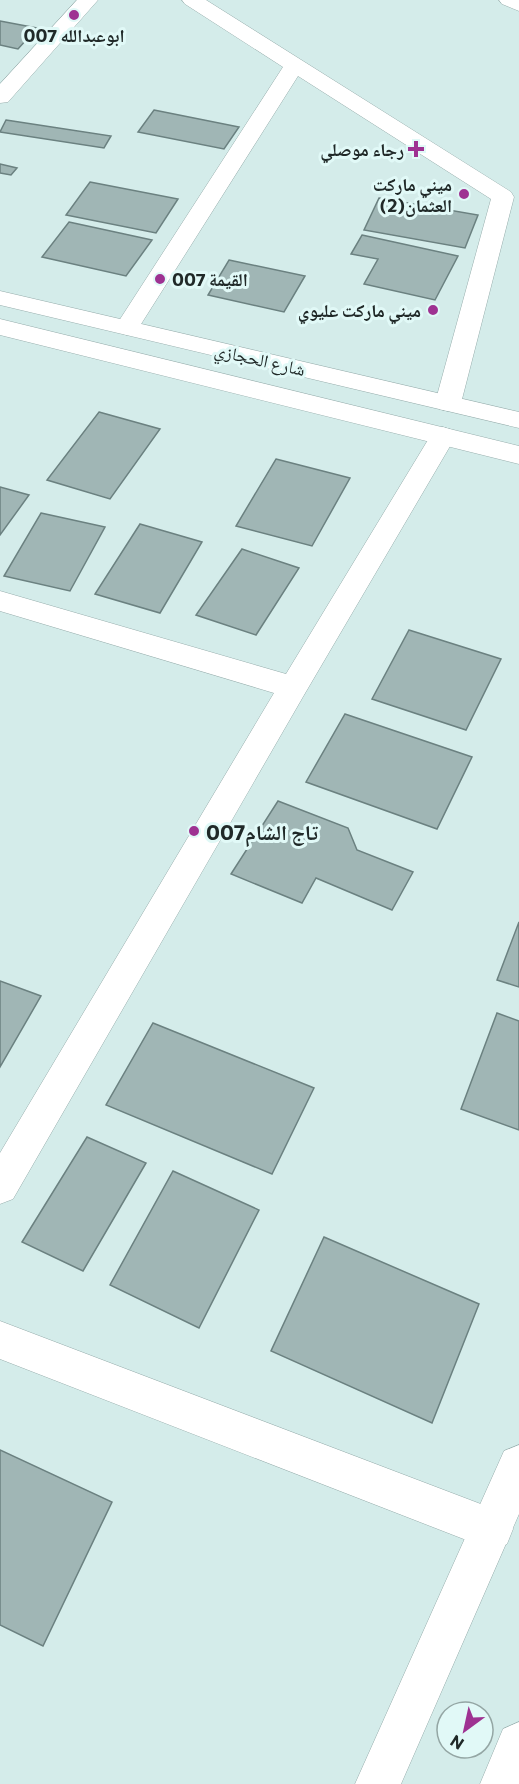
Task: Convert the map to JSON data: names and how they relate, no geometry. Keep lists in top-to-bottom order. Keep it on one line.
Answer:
{"streets":{"main road":["شارع الحجازي"]},"places":{"other":["ابوعبدالله 007","ميني ماركت العثمان(2)","القيمة 007","ميني ماركت عليوي","تاج الشام007"],"health":["رجاء موصلي"]},"north":"bottom left"}
